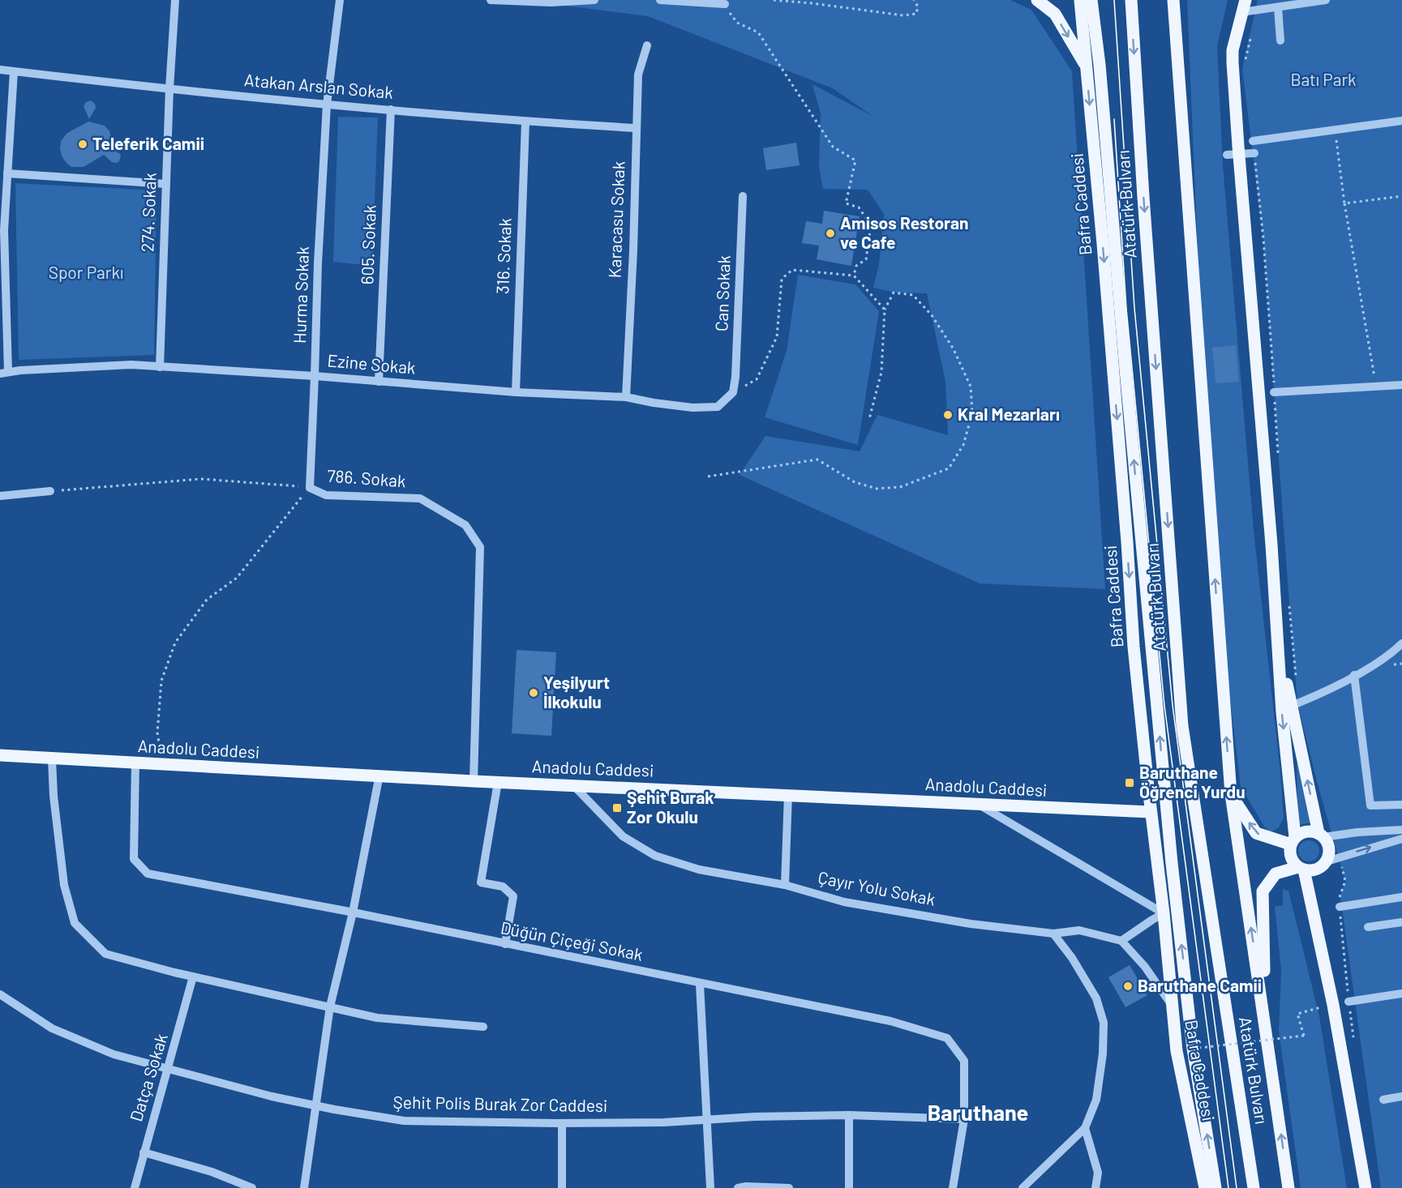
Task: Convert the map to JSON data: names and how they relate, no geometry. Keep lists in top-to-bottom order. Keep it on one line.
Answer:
{"streets":{"main road":["Bafra Caddesi","Atatürk Bulvarı","Anadolu Caddesi"],"street":["Atakan Arslan Sokak","274. Sokak","Karacasu Sokak","605. Sokak","316. Sokak","Can Sokak","Hurma Sokak","Ezine Sokak","786. Sokak","Çayır Yolu Sokak","Düğün Çiçeği Sokak","Datça Sokak","Şehit Polis Burak Zor Caddesi"]},"crossings":[["Atakan Arslan Sokak","274. Sokak"],["Atakan Arslan Sokak","Karacasu Sokak"],["Atakan Arslan Sokak","605. Sokak"],["Atakan Arslan Sokak","316. Sokak"],["Atakan Arslan Sokak","Hurma Sokak"],["Bafra Caddesi","Anadolu Caddesi"],["274. Sokak","Ezine Sokak"],["Karacasu Sokak","Ezine Sokak"],["605. Sokak","Ezine Sokak"],["316. Sokak","Ezine Sokak"],["Can Sokak","Ezine Sokak"],["Hurma Sokak","Ezine Sokak"],["Hurma Sokak","786. Sokak"],["786. Sokak","Anadolu Caddesi"],["Anadolu Caddesi","Çayır Yolu Sokak"],["Anadolu Caddesi","Düğün Çiçeği Sokak"],["Düğün Çiçeği Sokak","Şehit Polis Burak Zor Caddesi"],["Datça Sokak","Şehit Polis Burak Zor Caddesi"]],"districts":["Baruthane"],"parks":["Batı Park","Spor Parkı"],"places":{"other":["Teleferik Camii","Amisos Restoran ve Cafe","Kral Mezarları","Yeşilyurt İlkokulu","Baruthane Camii"],"transit":["Baruthane Öğrenci Yurdu","Şehit Burak Zor Okulu"]}}
